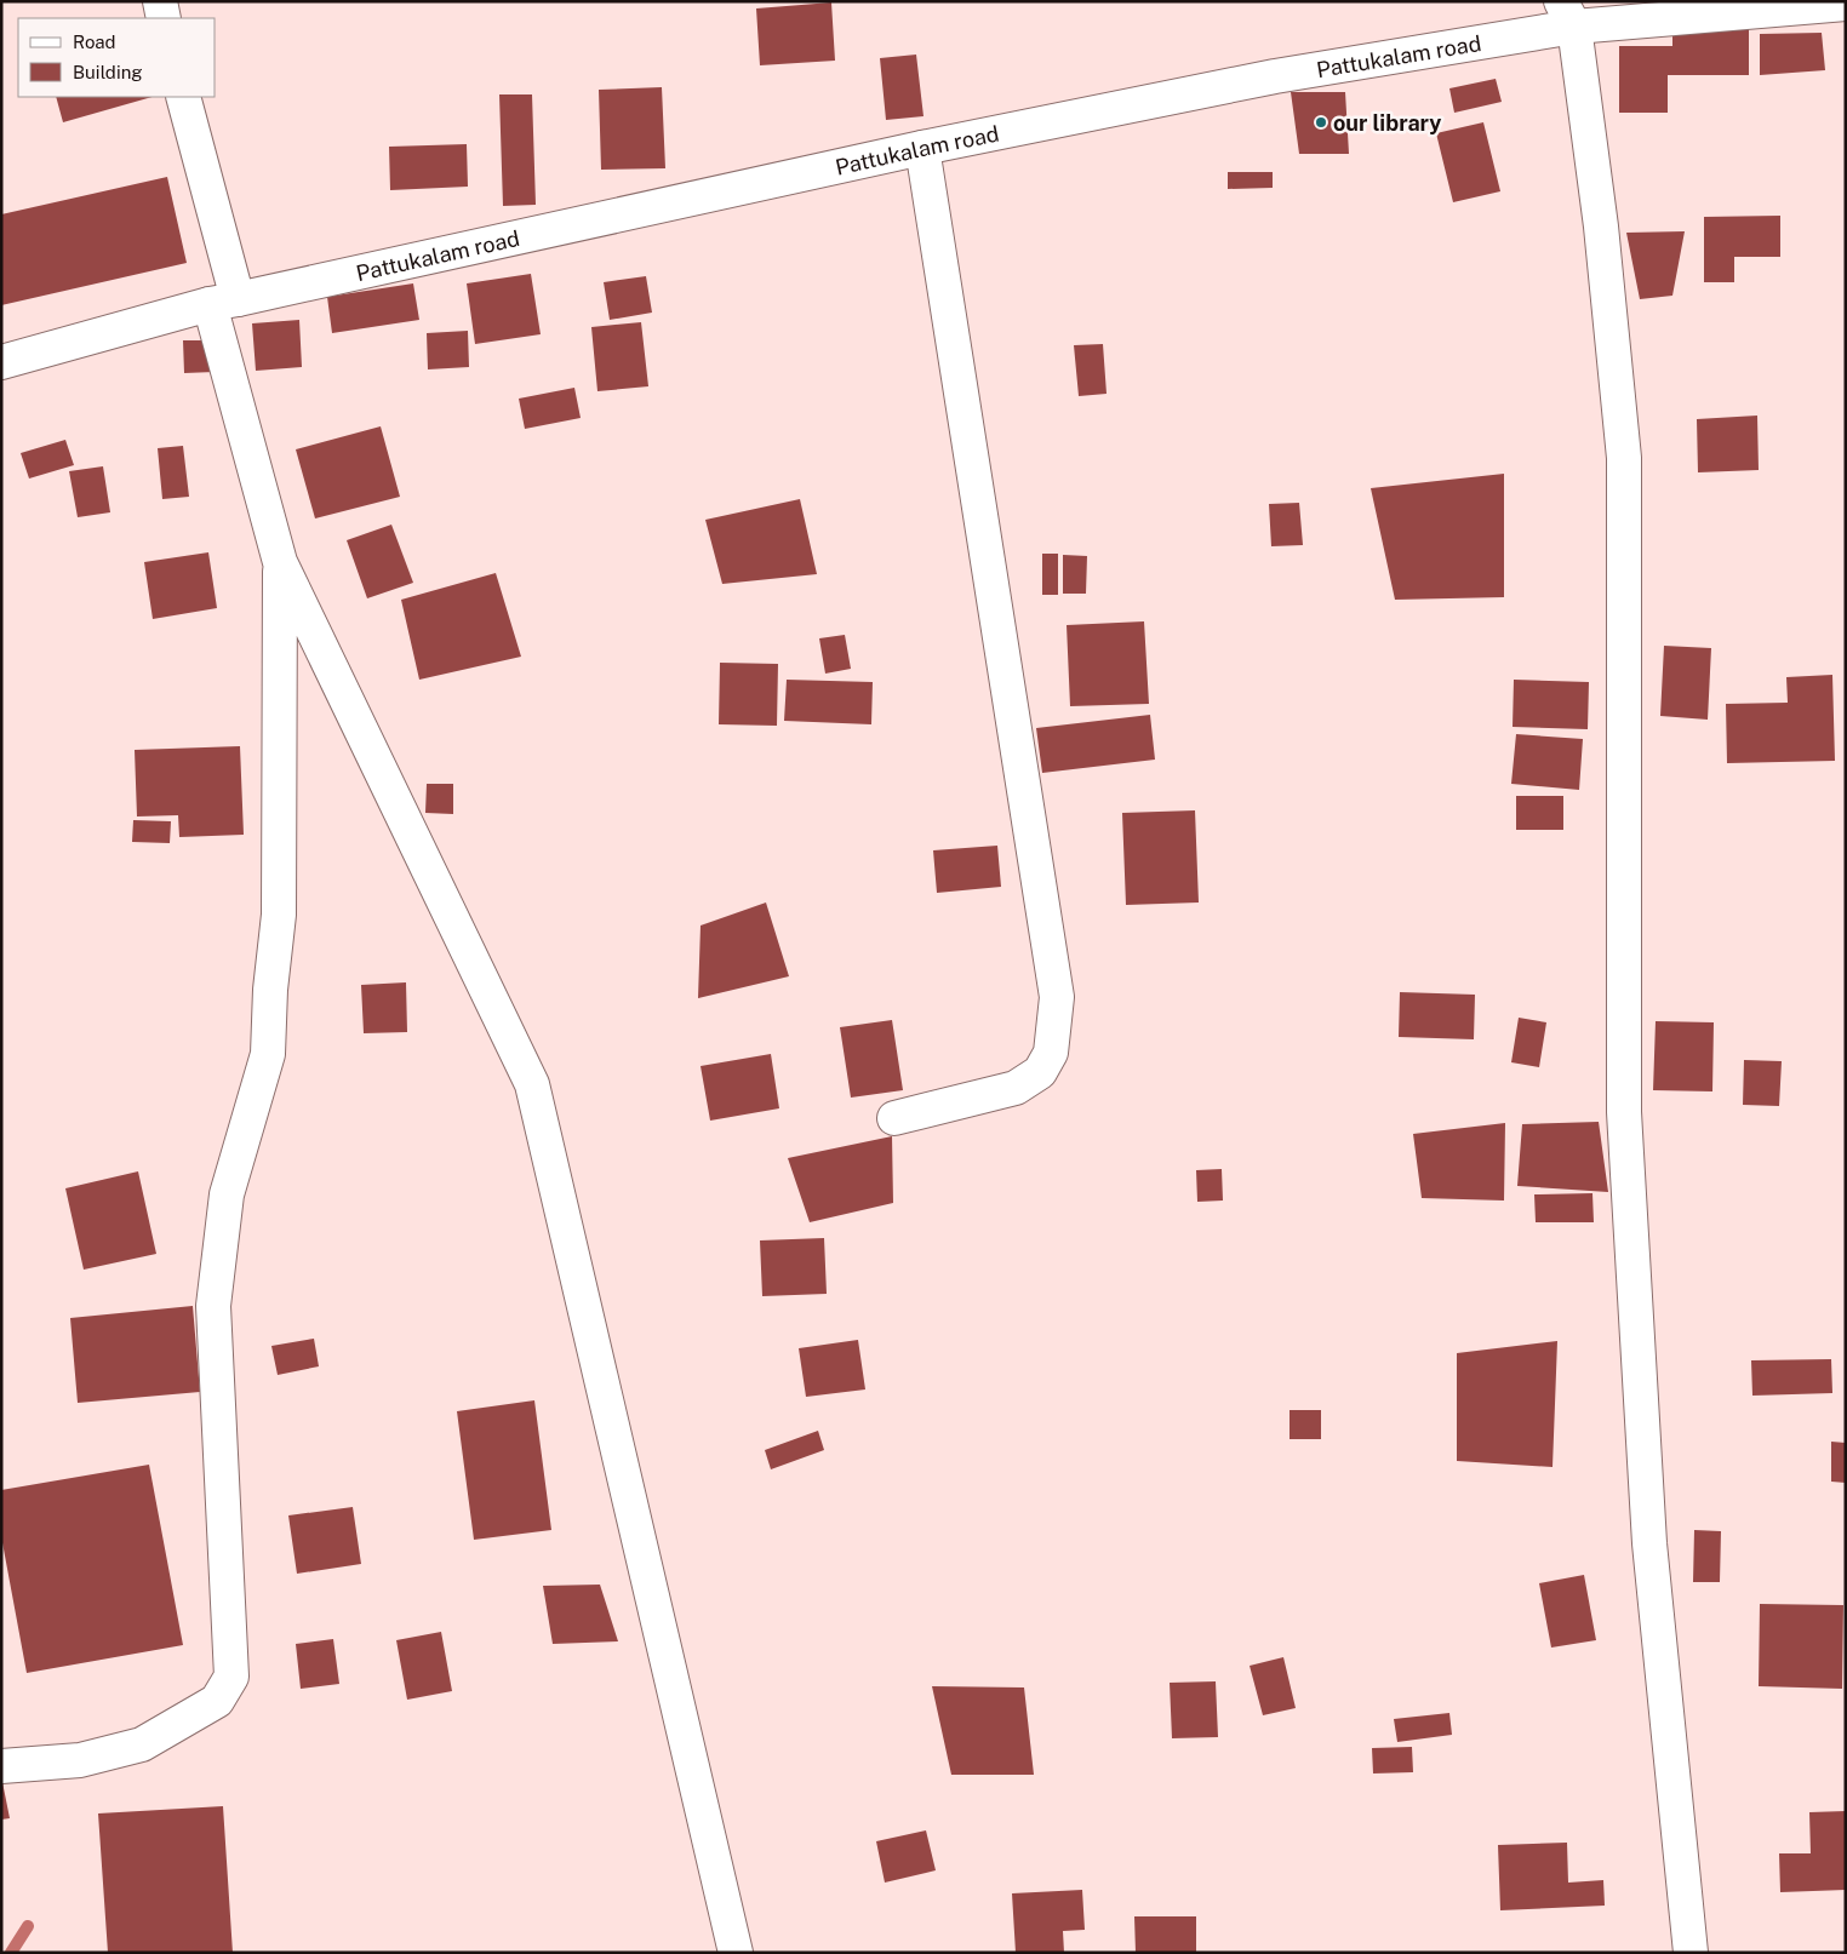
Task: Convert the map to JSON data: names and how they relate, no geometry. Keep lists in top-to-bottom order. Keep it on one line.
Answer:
{"streets":{"street":["Pattukalam road"]},"places":["our library"],"legend":["Road","Building"]}
